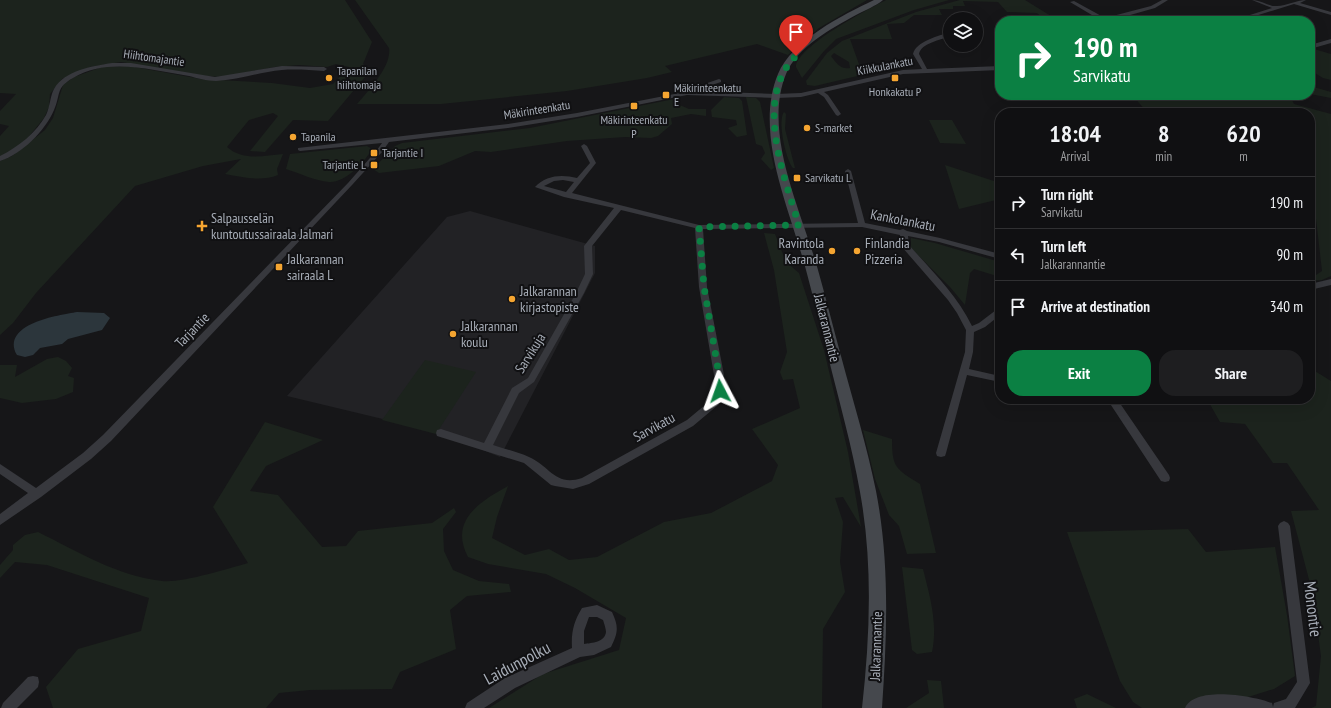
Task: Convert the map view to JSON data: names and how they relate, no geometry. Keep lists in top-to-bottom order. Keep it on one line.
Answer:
{"streets":{"main road":["Jalkarannantie"],"street":["Hiihtomajantie","Kiikkulankatu","Mäkirinteenkatu","Kankolankatu","Tarjantie","Sarvikuja","Sarvikatu","Monontie","Laidunpolku"]},"crossings":[["Kiikkulankatu","Mäkirinteenkatu"],["Kiikkulankatu","Jalkarannantie"],["Mäkirinteenkatu","Jalkarannantie"],["Mäkirinteenkatu","Tarjantie"],["Kankolankatu","Jalkarannantie"],["Sarvikuja","Sarvikatu"]],"places":{"other":["Tapanilan hiihtomaja","S-market","Tapanila","Ravintola Karanda","Finlandia Pizzeria","Jalkarannan kirjastopiste","Jalkarannan koulu"],"transit":["Honkakatu P","Mäkirinteenkatu E","Mäkirinteenkatu P","Tarjantie I","Tarjantie L","Sarvikatu L","Jalkarannan sairaala L"],"health":["Salpausselän kuntoutussairaala Jalmari"]},"page":{"turn":["190 m","Sarvikatu"],"eta":["18:04","Arrival","8","min","620","m"],"list":[{"name":"Turn right","note":"Sarvikatu","value":"190 m"},{"name":"Turn left","note":"Jalkarannantie","value":"90 m"},{"name":"Arrive at destination","value":"340 m"}],"buttons":["Exit","Share"]}}
